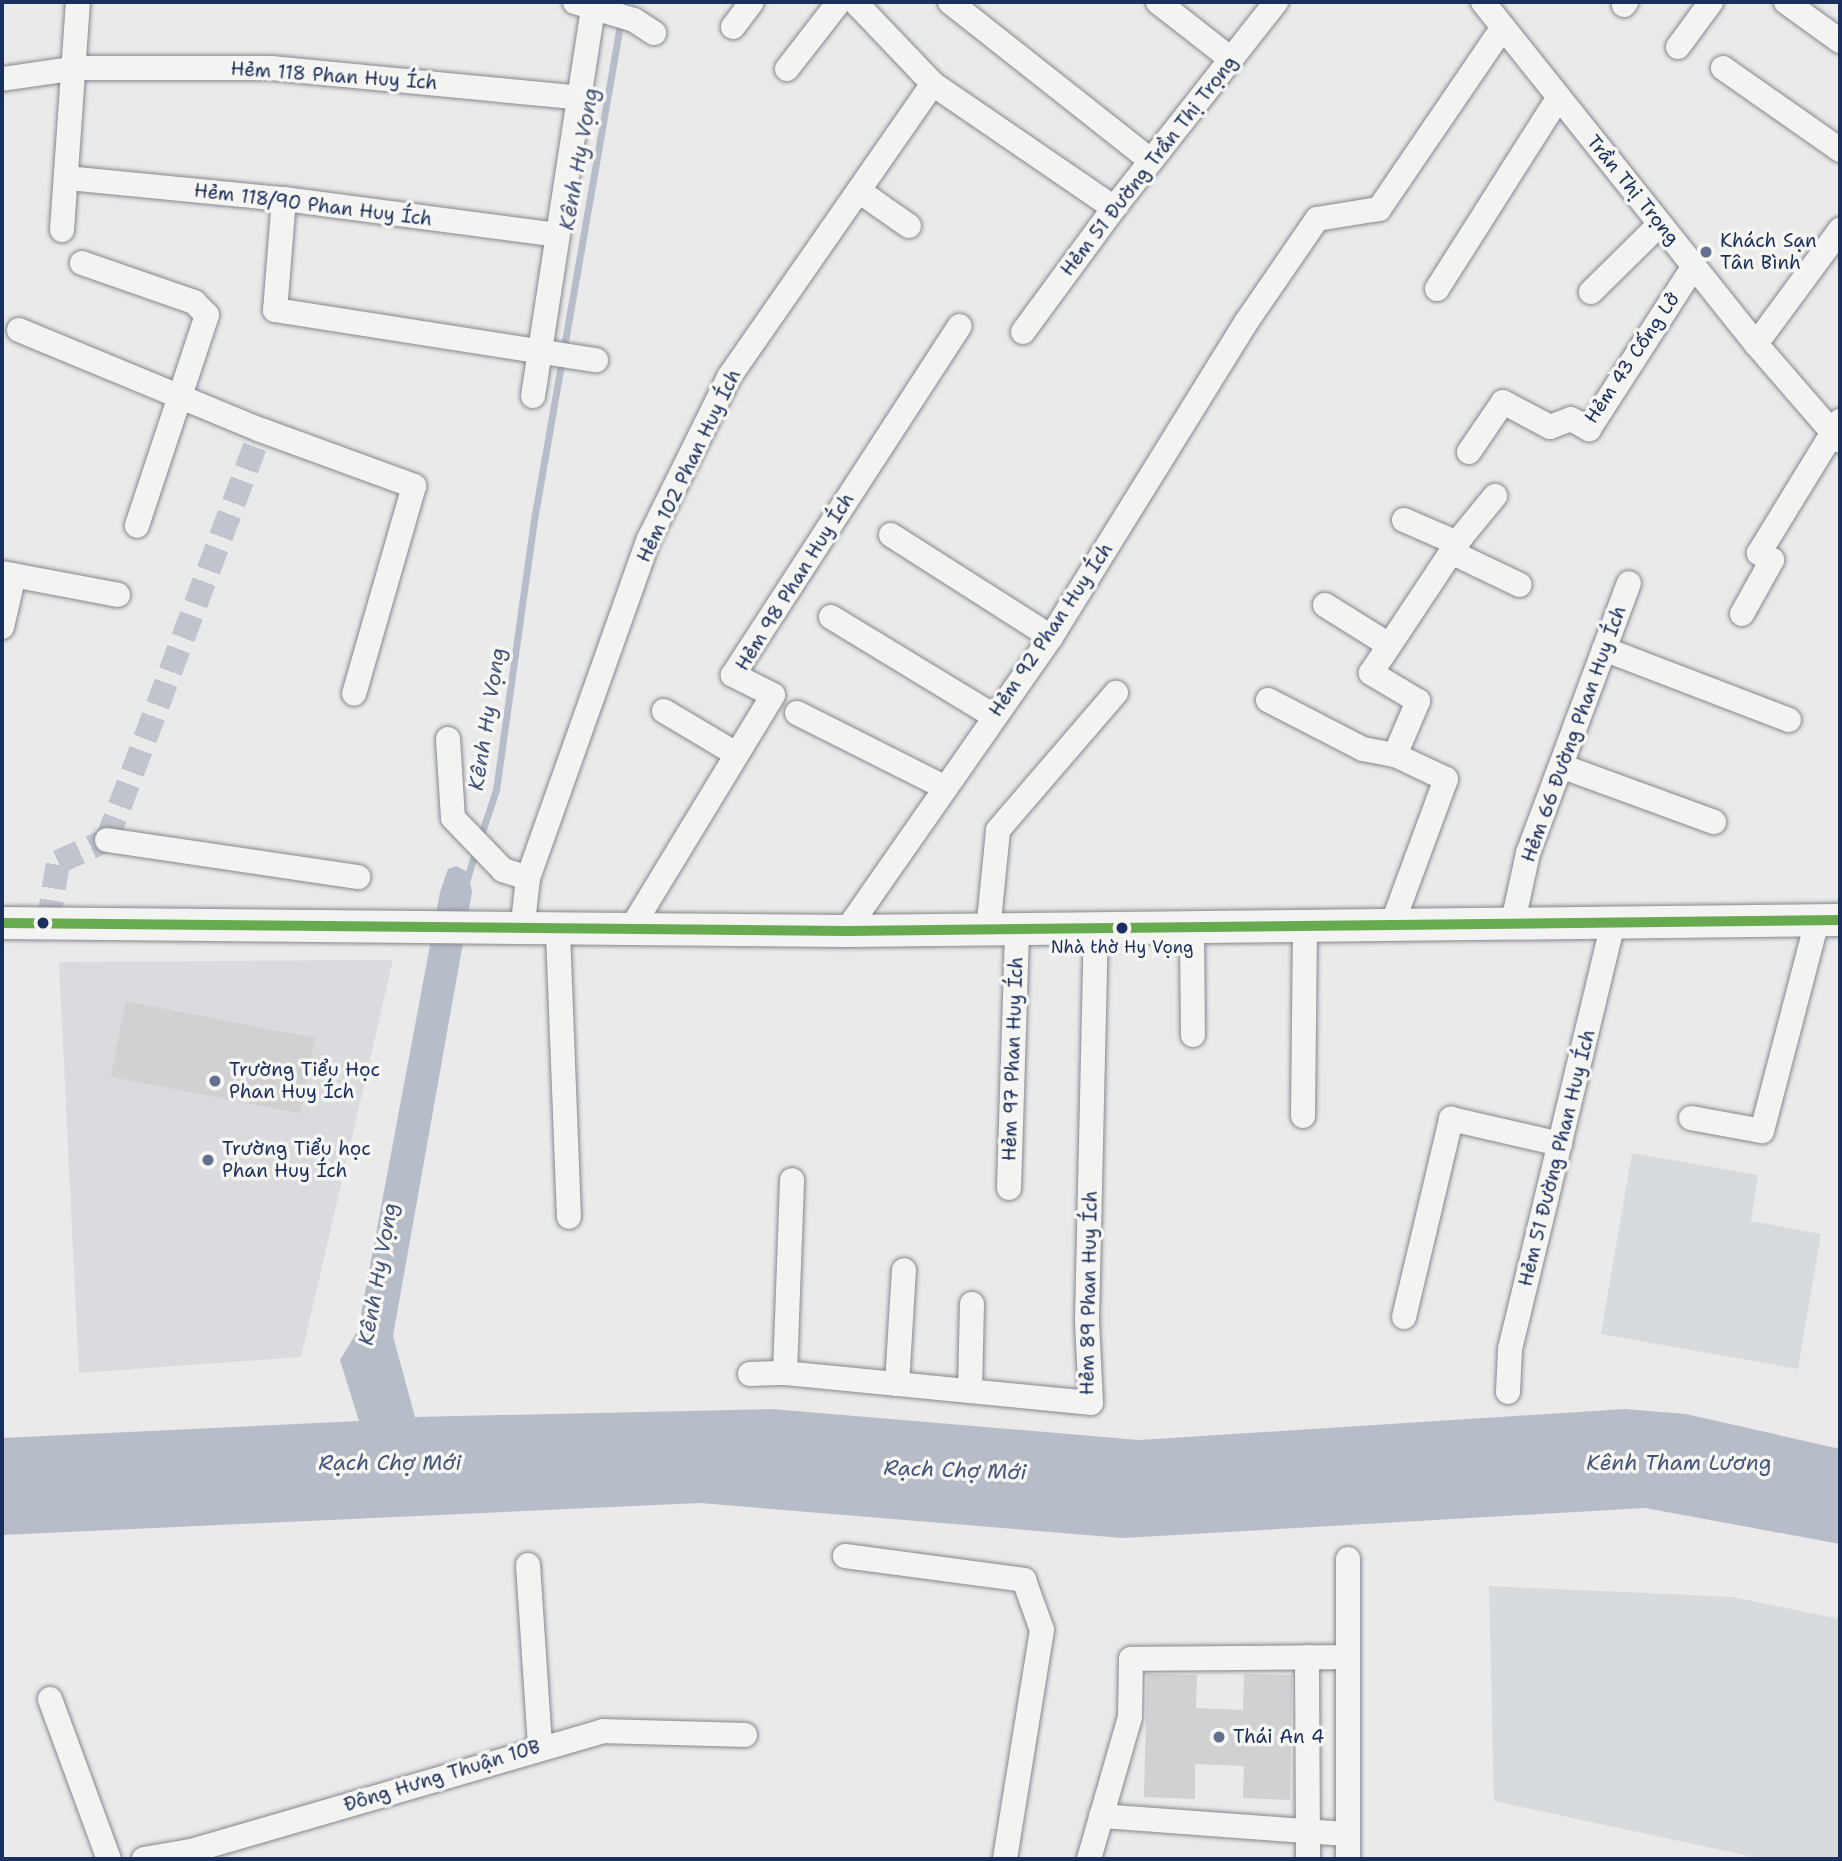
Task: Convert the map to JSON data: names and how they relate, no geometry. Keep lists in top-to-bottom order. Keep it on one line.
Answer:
{"streets":{"street":["Hẻm 118 Phan Huy Ích","Hẻm 51 Đường Trần Thị Trọng","Trần Thị Trọng","Hẻm 118/90 Phan Huy Ích","Hẻm 43 Cống Lở","Hẻm 102 Phan Huy Ích","Hẻm 98 Phan Huy Ích","Hẻm 92 Phan Huy Ích","Hẻm 66 Đường Phan Huy Ích","Hẻm 97 Phan Huy Ích","Hẻm 51 Đường Phan Huy Ích","Hẻm 89 Phan Huy Ích","Đông Hưng Thuận 10B"]},"crossings":[["Trần Thị Trọng","Hẻm 43 Cống Lở"],["Trần Thị Trọng","Hẻm 92 Phan Huy Ích"]],"water":["Kênh Hy Vọng","Rạch Chợ Mới","Kênh Tham Lương"],"places":["Khách Sạn Tân Bình","Nhà thờ Hy Vọng","Trường Tiểu Học Phan Huy Ích","Trường Tiểu học Phan Huy Ích","Thái An 4"]}
